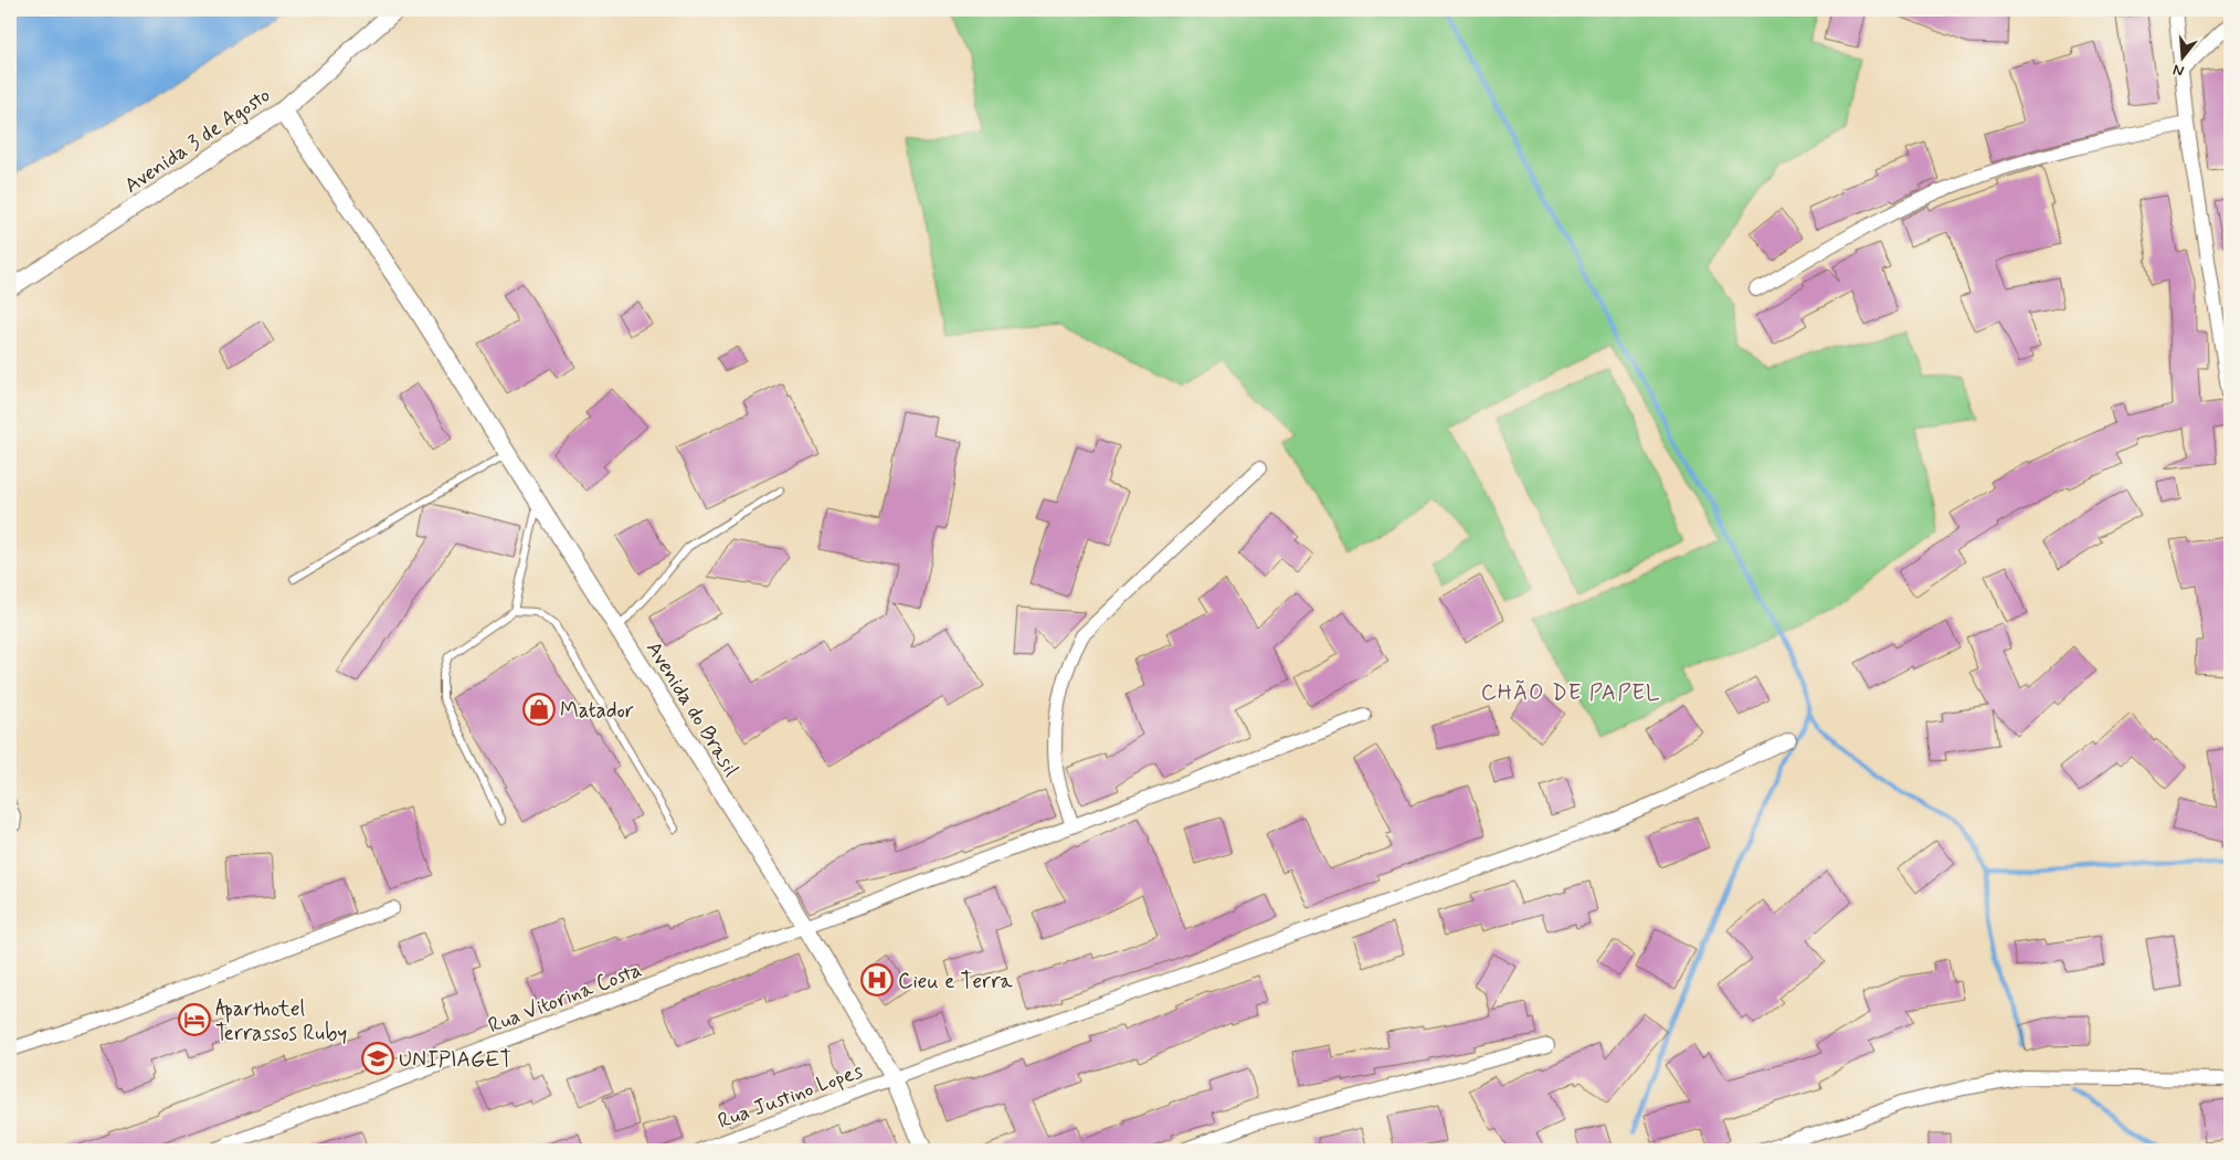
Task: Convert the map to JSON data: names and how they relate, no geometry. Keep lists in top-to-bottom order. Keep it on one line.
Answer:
{"streets":{"street":["Avenida 3 de Agosto","Avenida do Brasil","Rua Vitorina Costa","Rua Justino Lopes"]},"crossings":[["Avenida 3 de Agosto","Avenida do Brasil"],["Avenida do Brasil","Rua Vitorina Costa"],["Avenida do Brasil","Rua Justino Lopes"]],"districts":["CHÃO DE PAPEL"],"places":{"shop":["Matador"],"hospital":["Cieu e Terra"],"hotel":["Aparthotel Terrassos Ruby"],"school or university":["UNIPIAGET"]},"north":"bottom"}
